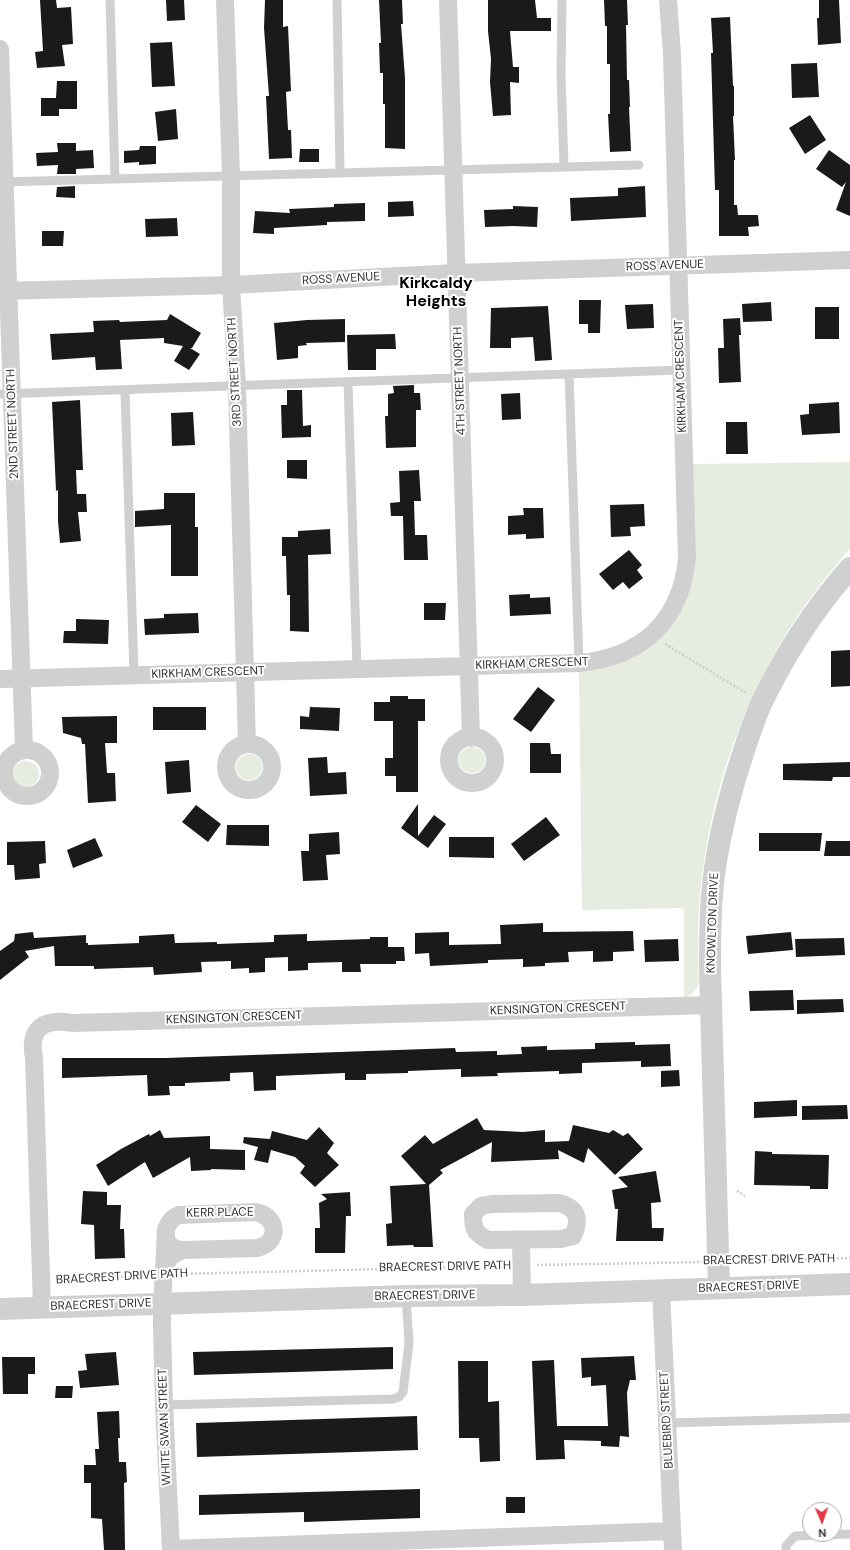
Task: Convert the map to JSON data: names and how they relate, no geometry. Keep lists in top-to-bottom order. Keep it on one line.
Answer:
{"streets":{"street":["ROSS AVENUE","3RD STREET NORTH","KIRKHAM CRESCENT","4TH STREET NORTH","2ND STREET NORTH","KNOWLTON DRIVE","KENSINGTON CRESCENT","KERR PLACE","BRAECREST DRIVE","BLUEBIRD STREET","WHITE SWAN STREET"],"path":["BRAECREST DRIVE PATH"]},"crossings":[["ROSS AVENUE","3RD STREET NORTH"],["ROSS AVENUE","KIRKHAM CRESCENT"],["ROSS AVENUE","4TH STREET NORTH"],["ROSS AVENUE","2ND STREET NORTH"],["3RD STREET NORTH","KIRKHAM CRESCENT"],["KIRKHAM CRESCENT","4TH STREET NORTH"],["KIRKHAM CRESCENT","2ND STREET NORTH"],["KNOWLTON DRIVE","KENSINGTON CRESCENT"],["KNOWLTON DRIVE","BRAECREST DRIVE PATH"],["KNOWLTON DRIVE","BRAECREST DRIVE"],["KENSINGTON CRESCENT","BRAECREST DRIVE PATH"],["KENSINGTON CRESCENT","BRAECREST DRIVE"],["KERR PLACE","BRAECREST DRIVE PATH"],["KERR PLACE","BRAECREST DRIVE"],["KERR PLACE","WHITE SWAN STREET"],["BRAECREST DRIVE","BLUEBIRD STREET"],["BRAECREST DRIVE","WHITE SWAN STREET"]],"districts":["Kirkcaldy Heights"],"north":"bottom"}
